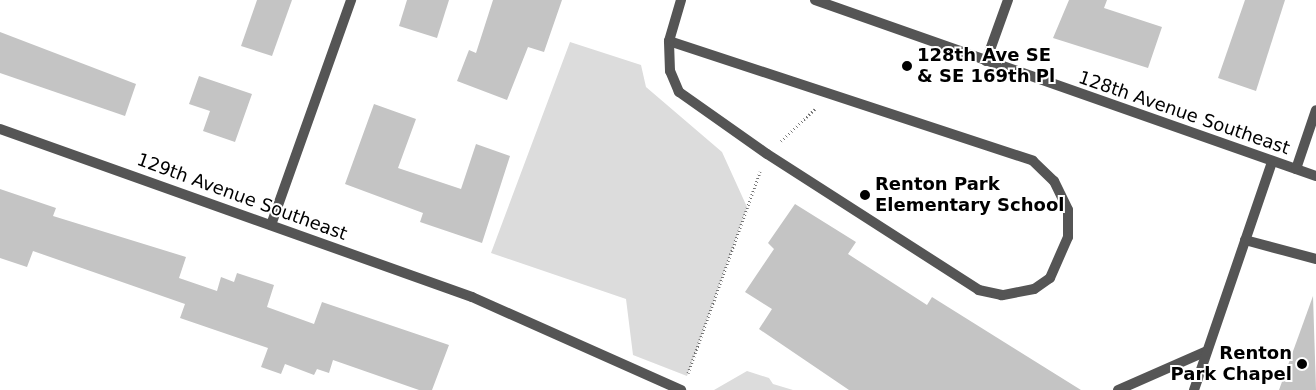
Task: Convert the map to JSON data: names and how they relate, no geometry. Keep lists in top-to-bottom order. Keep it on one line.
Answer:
{"streets":{"street":["128th Avenue Southeast","129th Avenue Southeast"]},"places":["128th Ave SE & SE 169th Pl","Renton Park Elementary School","Renton Park Chapel"]}
